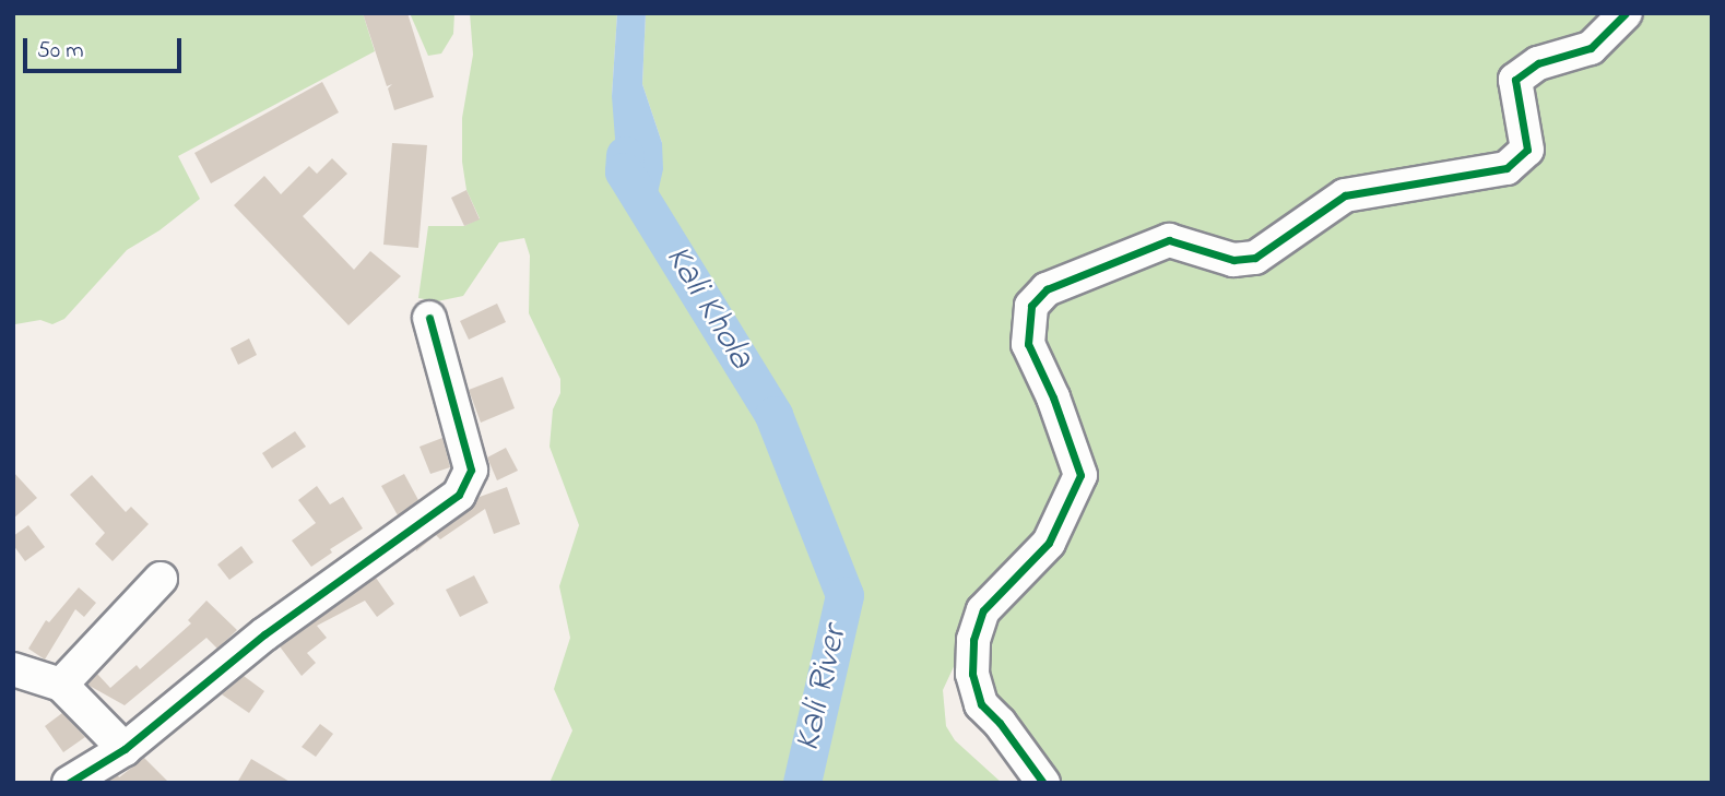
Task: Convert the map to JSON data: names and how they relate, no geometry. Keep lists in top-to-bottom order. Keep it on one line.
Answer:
{"water":["Kali Khola","Kali River"],"scale_bar":"50 m"}
